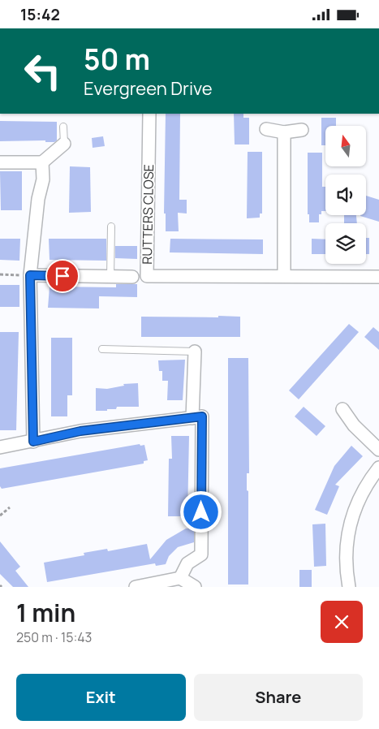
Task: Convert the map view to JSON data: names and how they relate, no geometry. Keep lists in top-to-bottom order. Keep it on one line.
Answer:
{"streets":{"street":["RUTTERS CLOSE"]},"north":"top","page":{"status":"15:42","turn":["50 m","Evergreen Drive"],"heading":["1 min","250 m · 15:43"],"buttons":["Exit","Share"]}}
